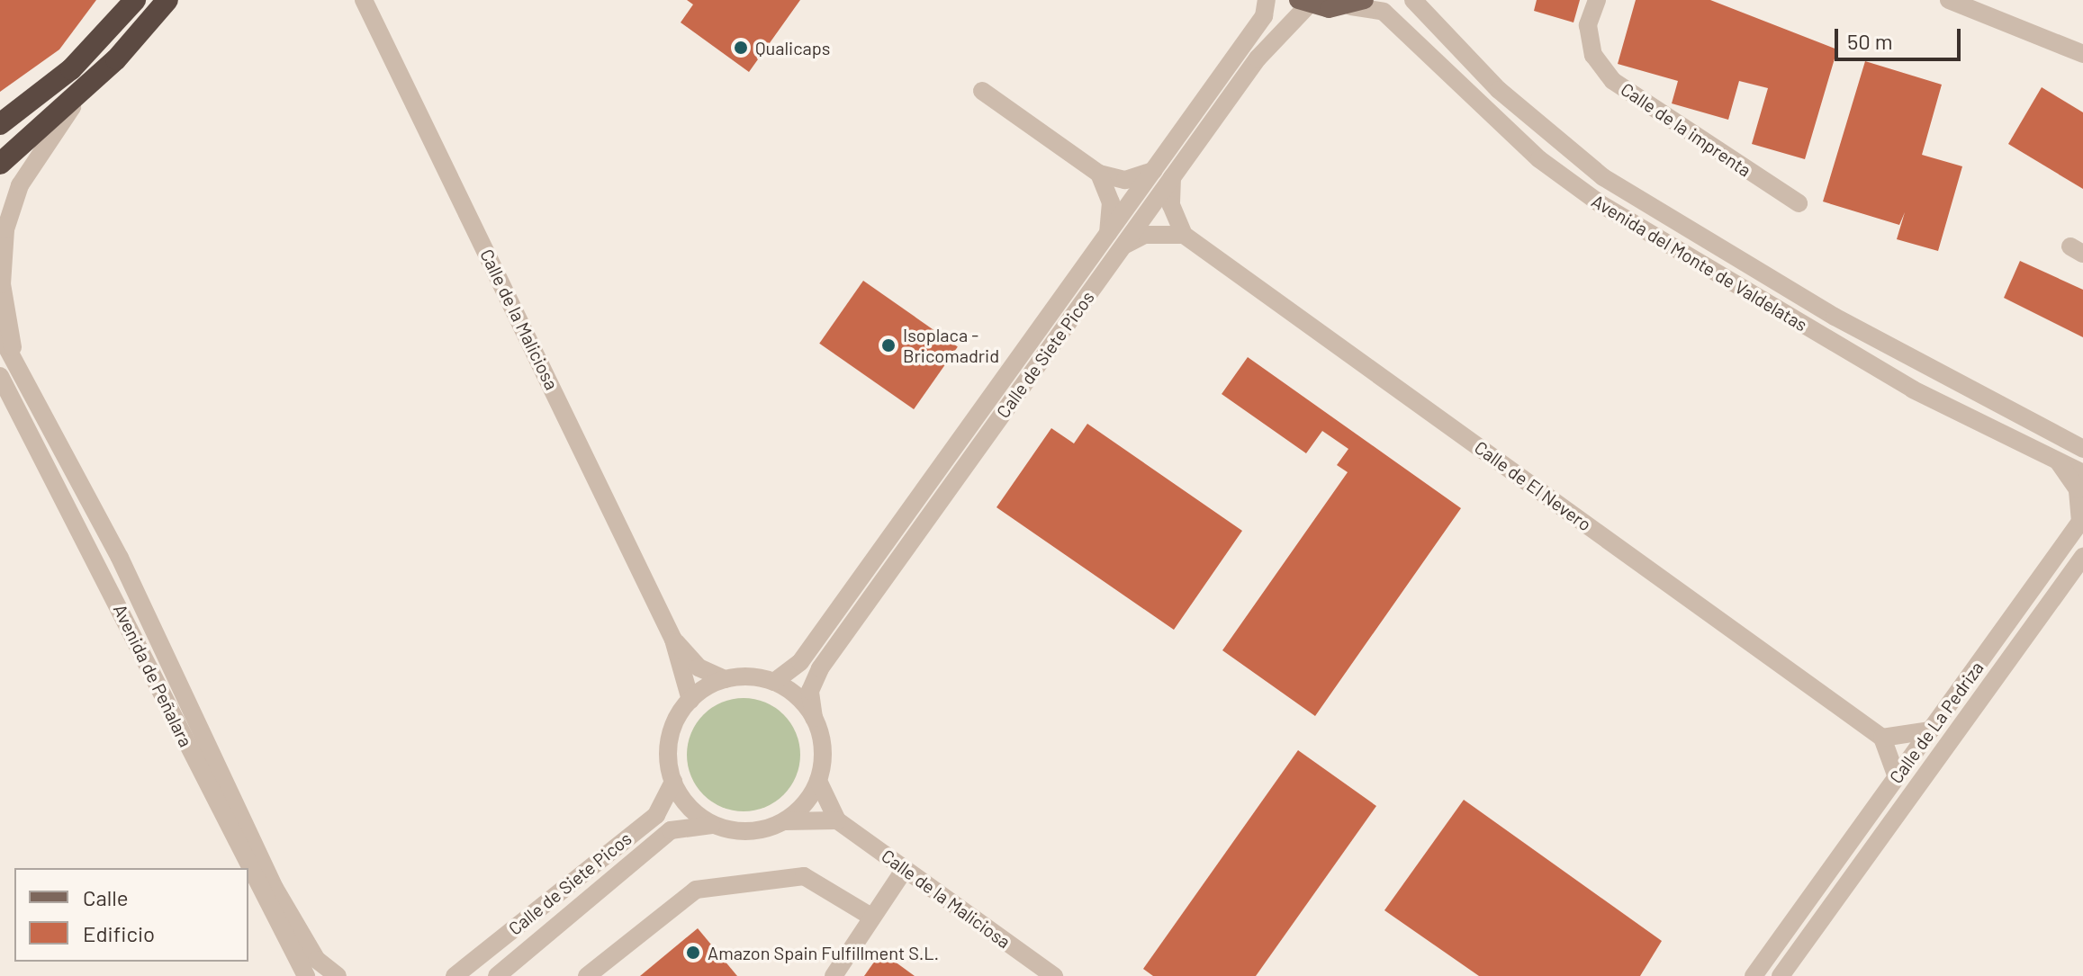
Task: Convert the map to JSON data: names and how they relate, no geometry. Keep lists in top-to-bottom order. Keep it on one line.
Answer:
{"streets":{"street":["Calle de la imprenta","Avenida del Monte de Valdelatas","Calle de la Maliciosa","Calle de Siete Picos","Calle de El Nevero","Avenida de Peñalara","Calle de La Pedriza"]},"crossings":[["Avenida del Monte de Valdelatas","Calle de La Pedriza"],["Calle de la Maliciosa","Calle de Siete Picos"]],"places":["Qualicaps","Isoplaca - Bricomadrid","Amazon Spain Fulfillment S.L."],"legend":["Calle","Edificio"],"scale_bar":"50 m"}
